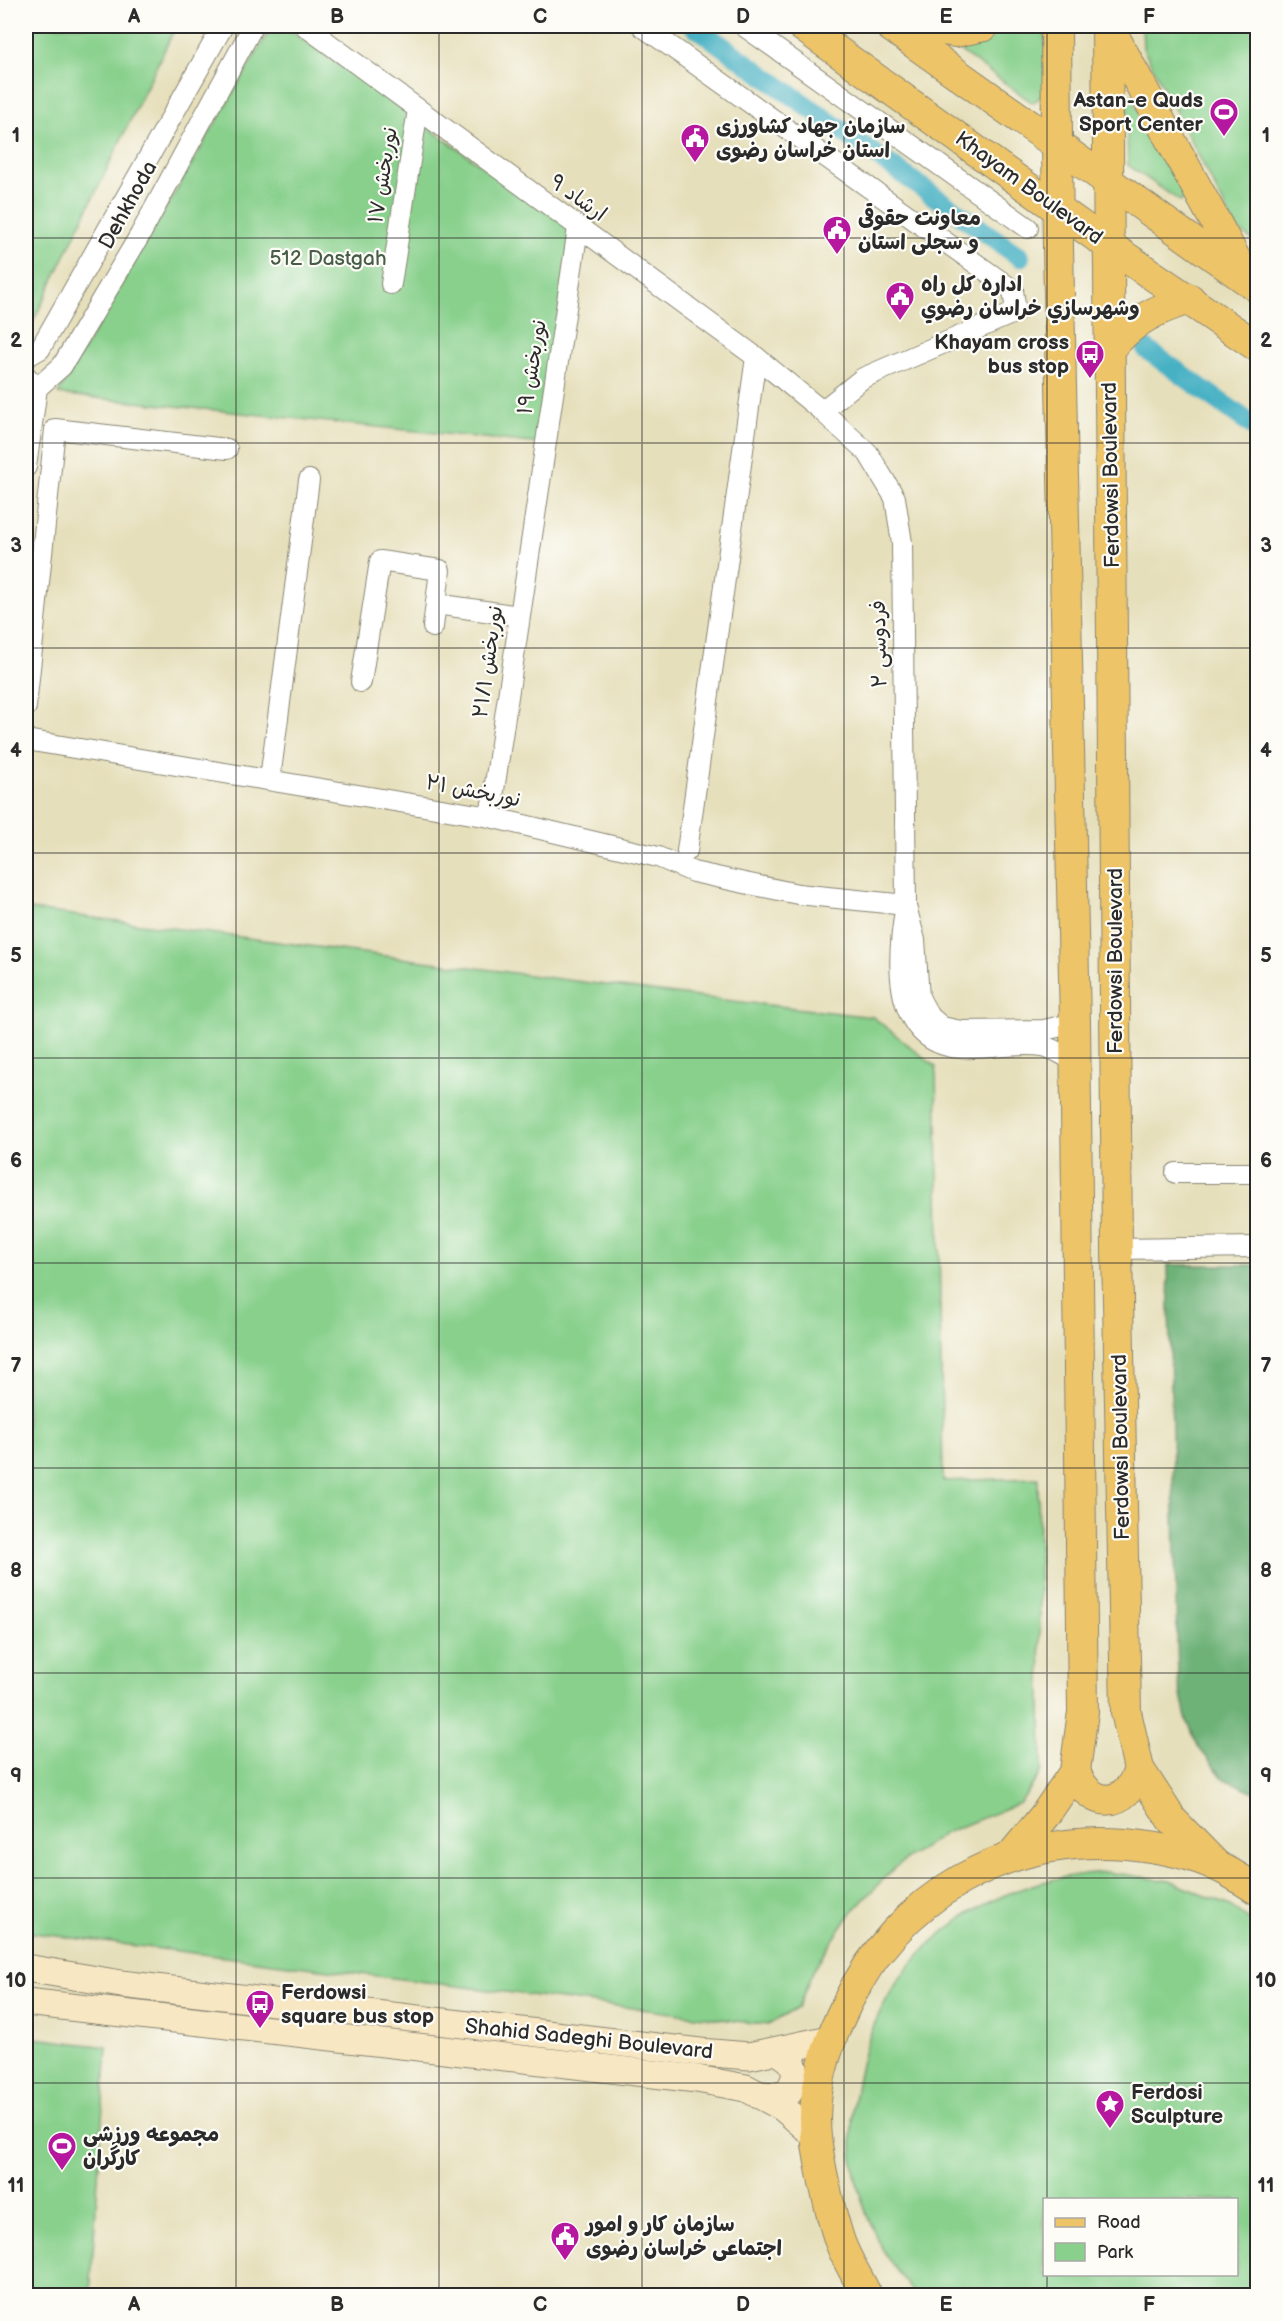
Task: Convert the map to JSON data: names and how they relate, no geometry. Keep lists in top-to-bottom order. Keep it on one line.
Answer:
{"streets":{"main road":["Khayam Boulevard","Ferdowsi Boulevard","Shahid Sadeghi Boulevard"],"street":["نوربخش ۱۷","ارشاد ۹","Dehkhoda","نوربخش ۱۹","فردوسی ۲","نوربخش ۲۱/۱","نوربخش ۲۱"]},"crossings":[["نوربخش ۱۷","ارشاد ۹"],["Khayam Boulevard","Ferdowsi Boulevard"],["ارشاد ۹","نوربخش ۱۹"],["ارشاد ۹","فردوسی ۲"],["نوربخش ۱۹","نوربخش ۲۱/۱"],["Ferdowsi Boulevard","فردوسی ۲"],["فردوسی ۲","نوربخش ۲۱"],["نوربخش ۲۱/۱","نوربخش ۲۱"]],"parks":["512 Dastgah"],"places":{"sports":["Astan-e Quds Sport Center","مجموعه ورزشی کارگران"],"public building":["سازمان جهاد کشاورزی استان خراسان رضوی","معاونت حقوقی و سجلی استان","اداره كل راه وشهرسازي خراسان رضوي","سازمان کار و امور اجتماعی خراسان رضوی"],"bus stop":["Khayam cross bus stop","Ferdowsi square bus stop"],"place":["Ferdosi Sculpture"]},"legend":["Road","Park"],"grid":{"columns":["A","B","C","D","E","F"],"rows":["1","2","3","4","5","6","7","8","9","10","11"]}}
